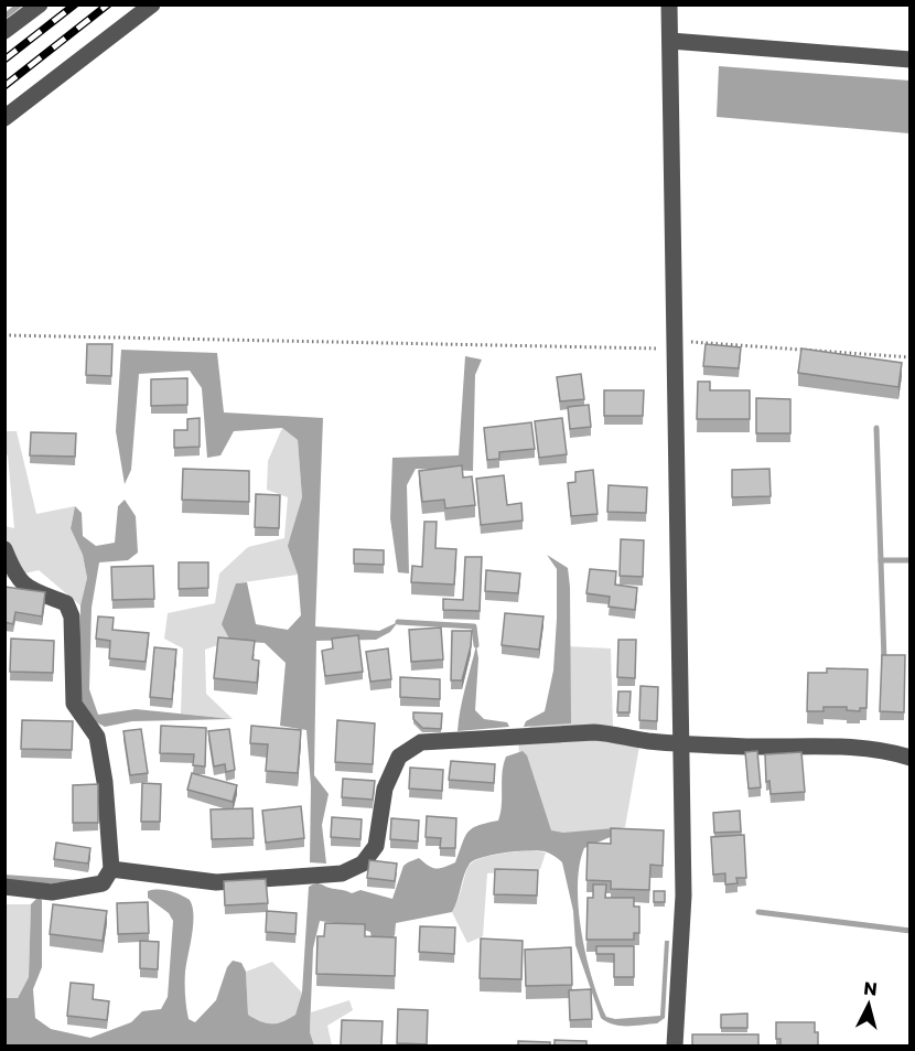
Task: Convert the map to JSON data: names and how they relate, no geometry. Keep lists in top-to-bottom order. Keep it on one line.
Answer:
{"north":"top"}
